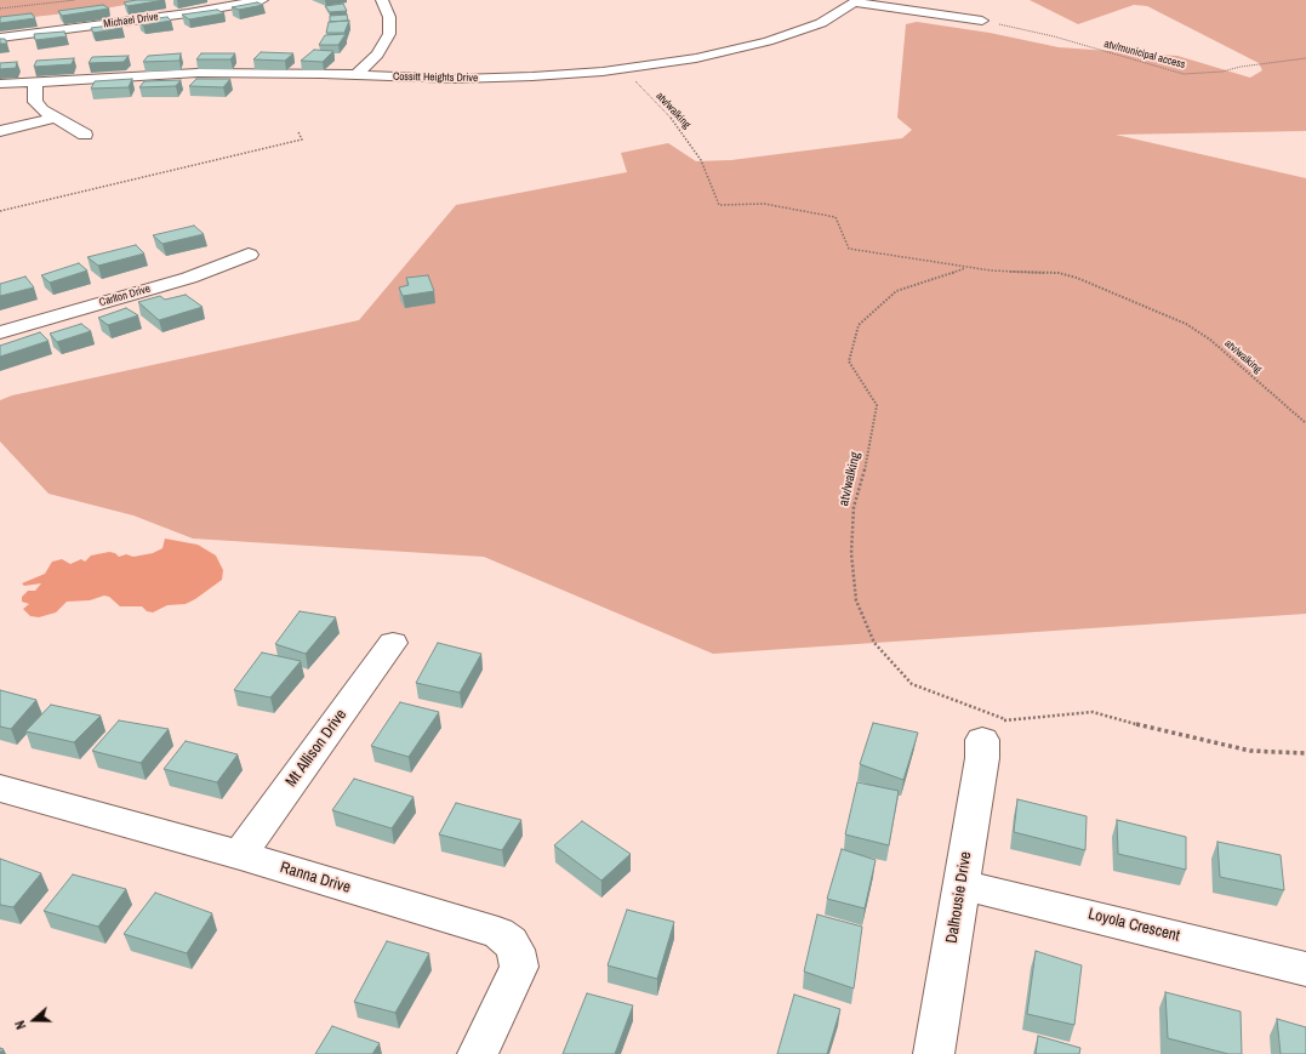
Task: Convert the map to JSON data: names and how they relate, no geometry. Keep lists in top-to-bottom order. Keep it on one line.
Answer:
{"streets":{"street":["Michael Drive","Cossitt Heights Drive","Carlton Drive","Mt Allison Drive","Ranna Drive","Dalhousie Drive","Loyola Crescent"],"path":["atv/municipal access","atv/walking"]},"crossings":[["atv/walking","Dalhousie Drive"],["Mt Allison Drive","Ranna Drive"],["Dalhousie Drive","Loyola Crescent"]],"north":"left"}
